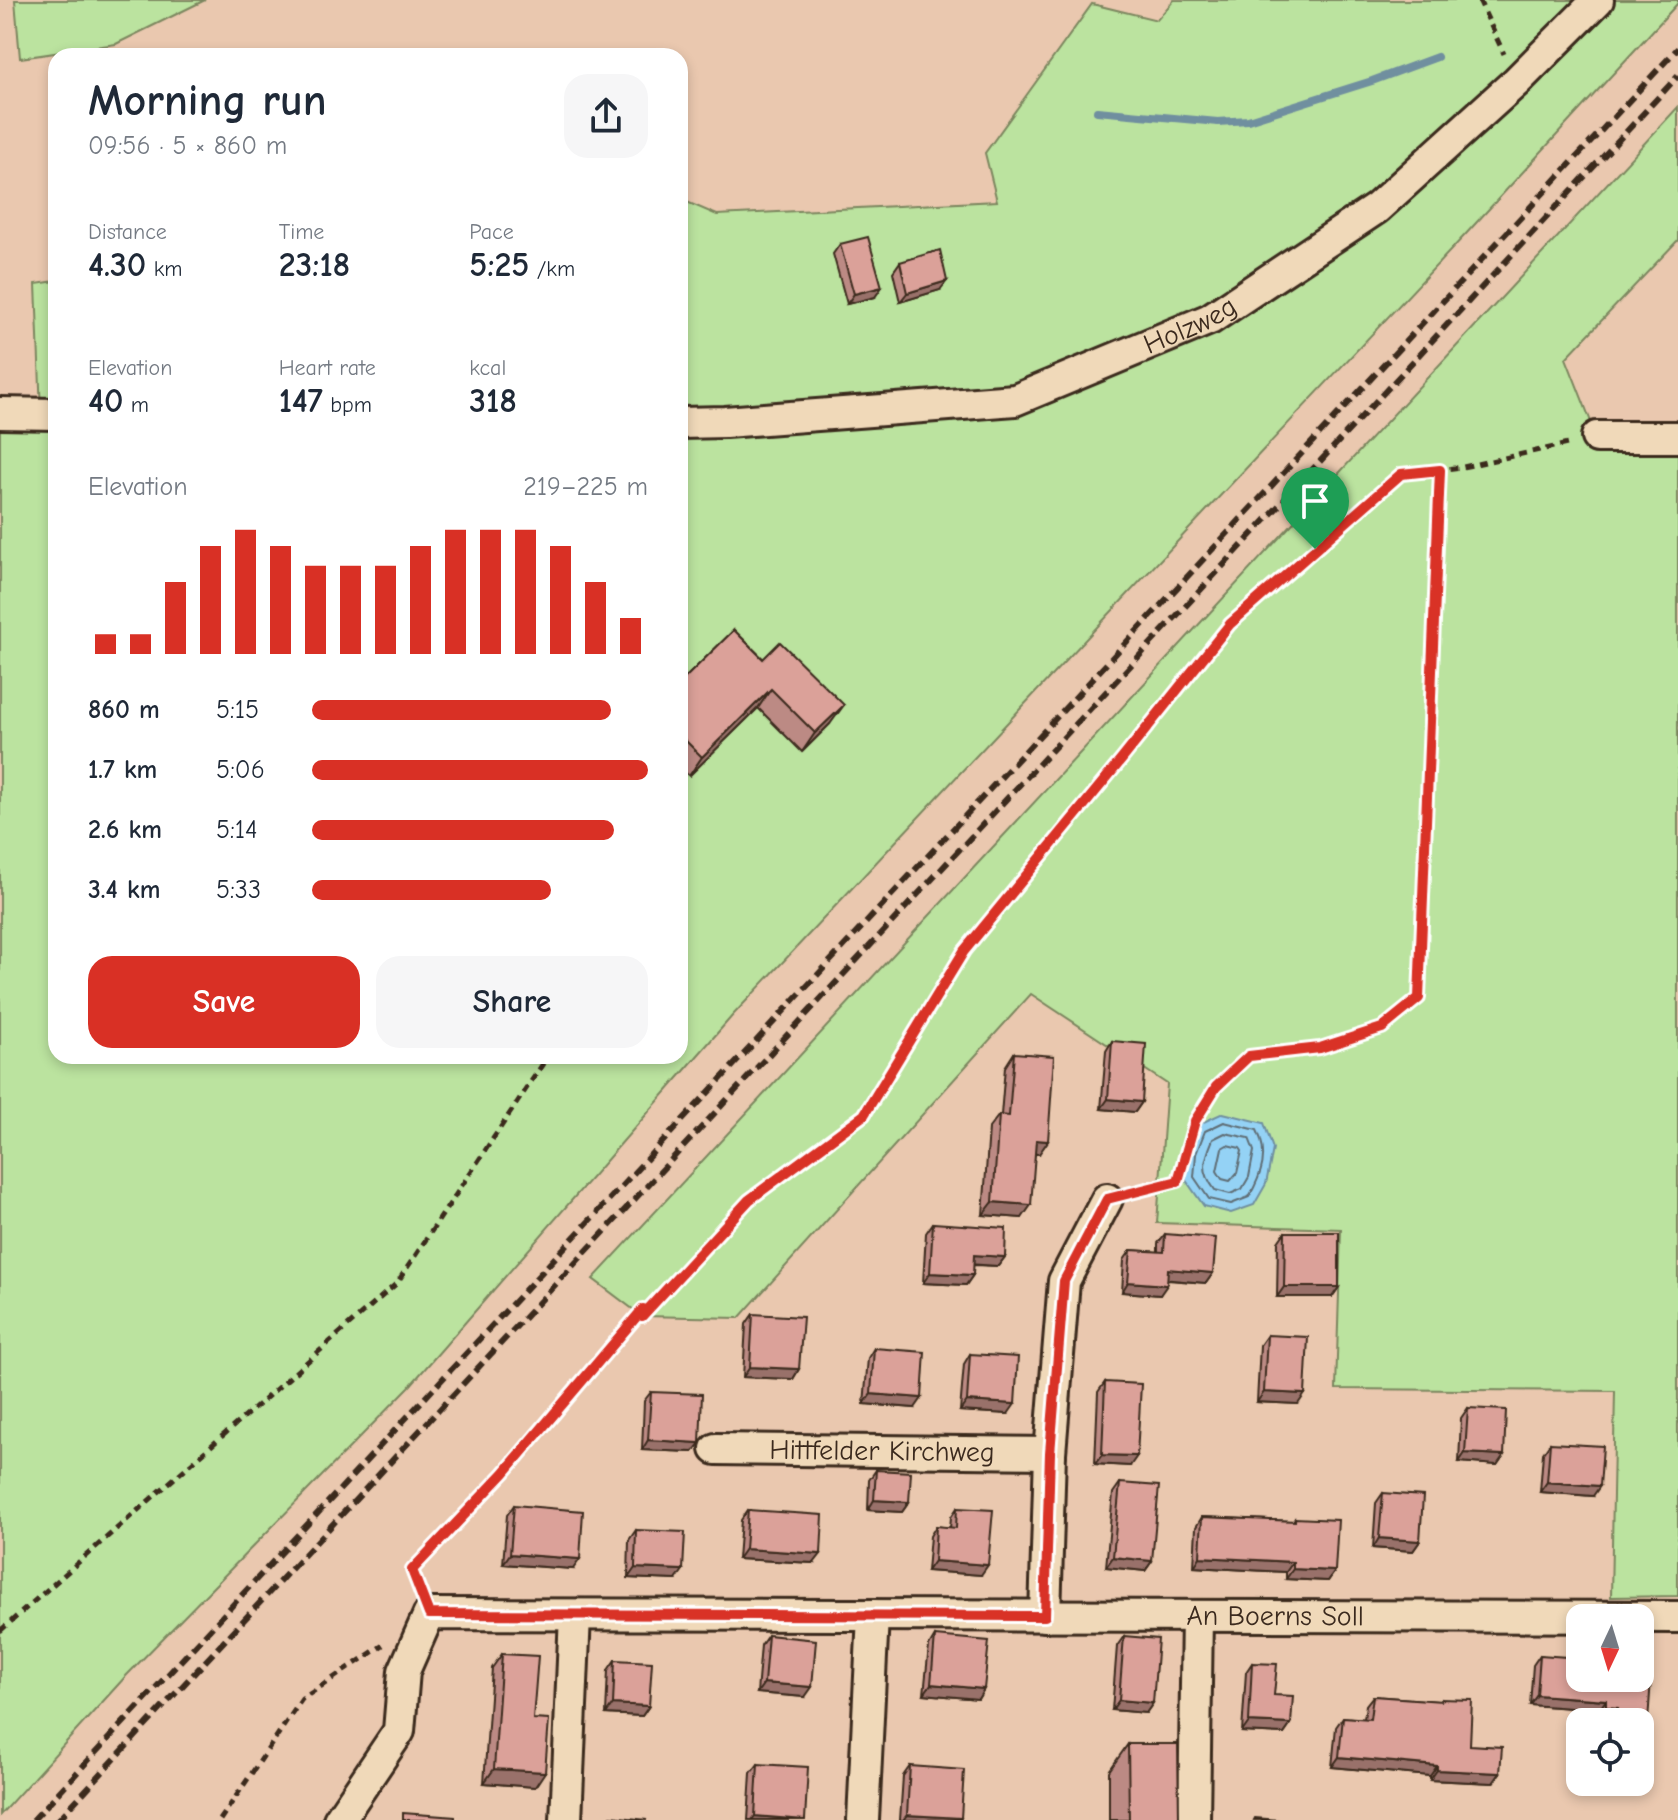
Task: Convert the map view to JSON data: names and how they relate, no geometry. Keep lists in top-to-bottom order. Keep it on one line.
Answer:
{"streets":{"street":["Holzweg","Hittfelder Kirchweg","An Boerns Soll"]},"north":"bottom","page":{"heading":["Morning run","09:56 · 5 × 860 m"],"stats":[["Distance","4.30 km"],["Time","23:18"],["Pace","5:25 /km"],["Elevation","40 m"],["Heart rate","147 bpm"],["kcal","318"]],"chart":["Elevation","219–225 m"],"list":[{"name":"860 m","note":"5:15"},{"name":"1.7 km","note":"5:06"},{"name":"2.6 km","note":"5:14"},{"name":"3.4 km","note":"5:33"}],"buttons":["Save","Share"]}}
